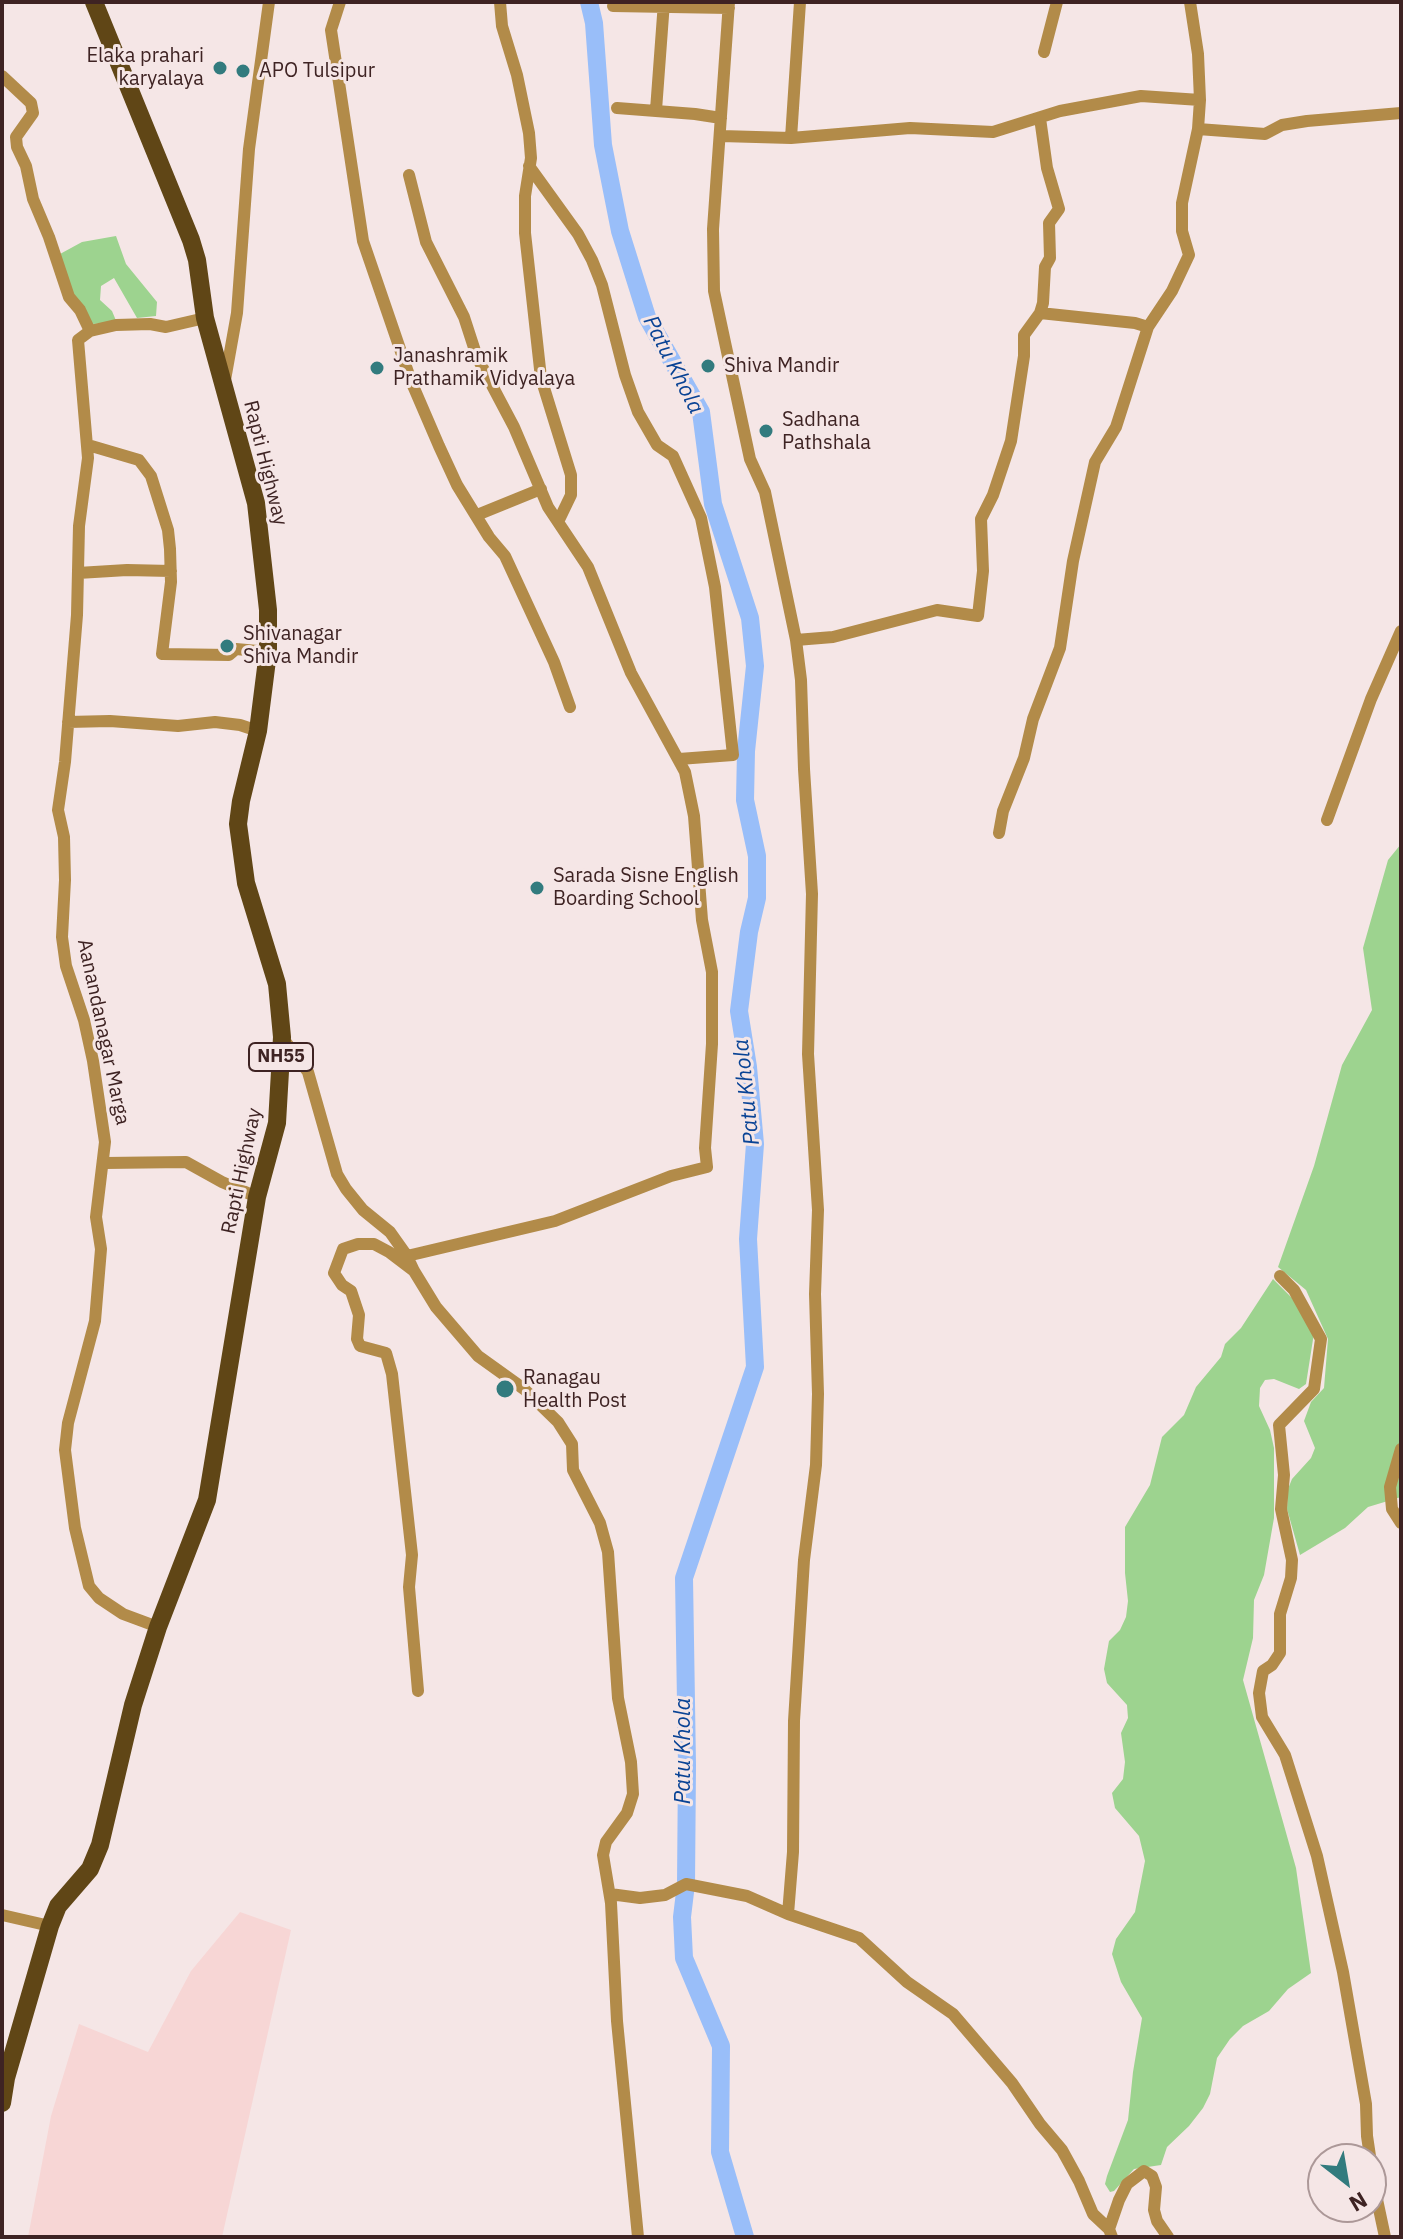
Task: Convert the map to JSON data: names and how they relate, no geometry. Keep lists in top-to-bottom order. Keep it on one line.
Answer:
{"streets":{"main road":["Rapti Highway","NH55"],"street":["Aanandanagar Marga"]},"crossings":[["Rapti Highway","Aanandanagar Marga"]],"water":["Patu Khola"],"places":["Elaka prahari karyalaya","APO Tulsipur","Shiva Mandir","Janashramik Prathamik Vidyalaya","Sadhana Pathshala","Shivanagar Shiva Mandir","Sarada Sisne English Boarding School","Ranagau Health Post"],"north":"bottom right"}
